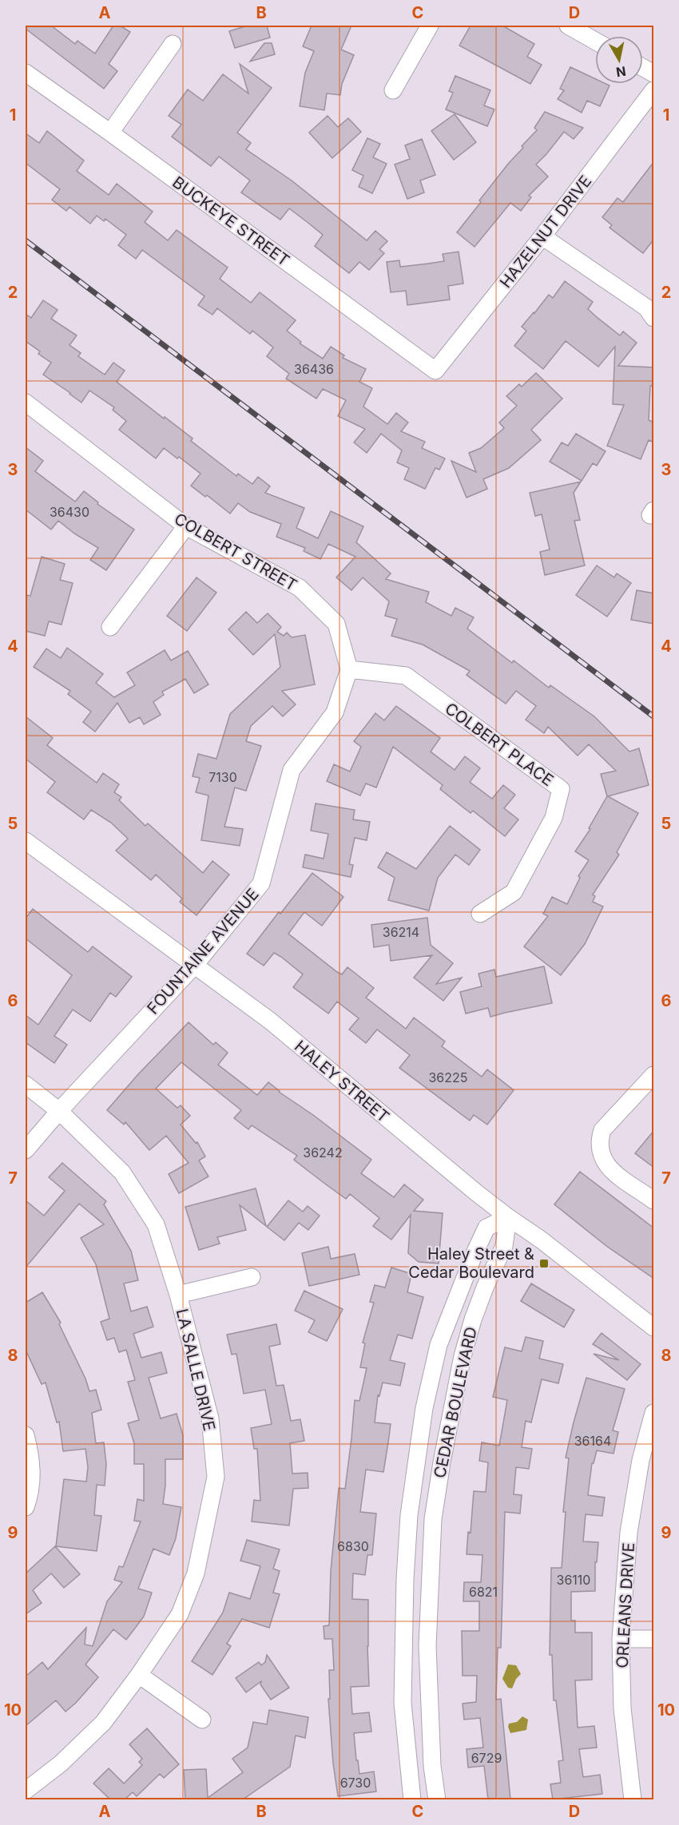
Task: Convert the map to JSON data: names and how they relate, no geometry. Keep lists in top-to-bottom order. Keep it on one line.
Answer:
{"streets":{"street":["BUCKEYE STREET","HAZELNUT DRIVE","COLBERT STREET","COLBERT PLACE","FOUNTAINE AVENUE","HALEY STREET","LA SALLE DRIVE","CEDAR BOULEVARD","ORLEANS DRIVE"]},"crossings":[["BUCKEYE STREET","HAZELNUT DRIVE"],["COLBERT STREET","COLBERT PLACE"],["COLBERT STREET","FOUNTAINE AVENUE"],["COLBERT PLACE","FOUNTAINE AVENUE"],["FOUNTAINE AVENUE","HALEY STREET"],["FOUNTAINE AVENUE","LA SALLE DRIVE"],["HALEY STREET","CEDAR BOULEVARD"]],"places":{"transit":["Haley Street & Cedar Boulevard"]},"house_numbers":["36436","36430","7130","36214","36225","36242","36164","6830","36110","6821","6729","6730"],"north":"bottom","grid":{"columns":["A","B","C","D"],"rows":["1","2","3","4","5","6","7","8","9","10"]}}
